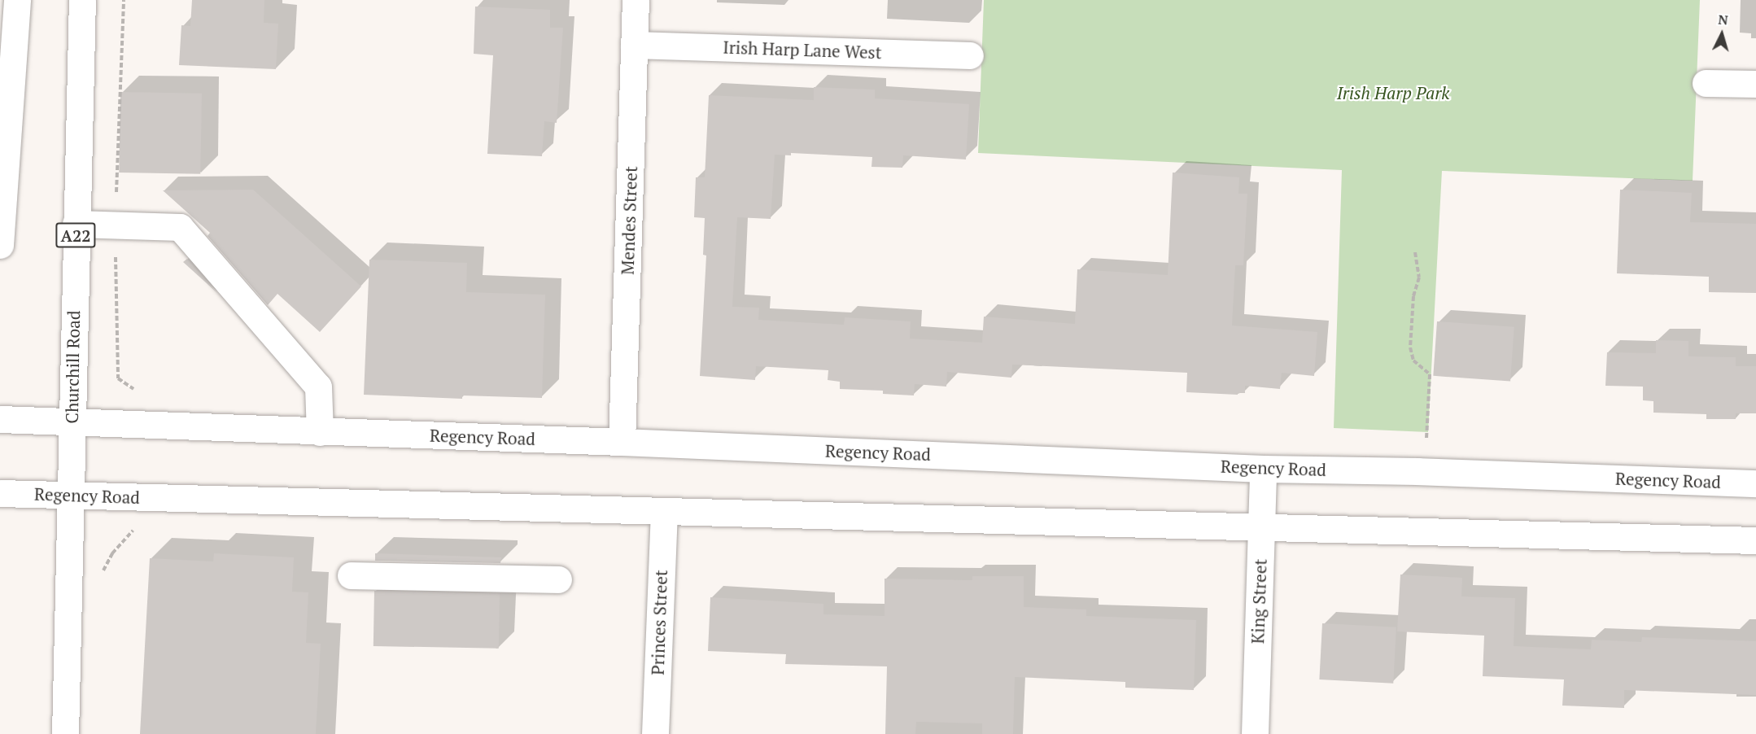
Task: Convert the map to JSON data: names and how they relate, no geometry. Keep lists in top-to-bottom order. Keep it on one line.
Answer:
{"streets":{"main road":["Irish Harp Lane West","Mendes Street","A22","Churchill Road","Regency Road","King Street","Princes Street"]},"crossings":[["Irish Harp Lane West","Mendes Street"],["Mendes Street","Regency Road"],["Churchill Road","Regency Road"],["Regency Road","King Street"],["Regency Road","Princes Street"]],"parks":["Irish Harp Park"],"north":"top"}
